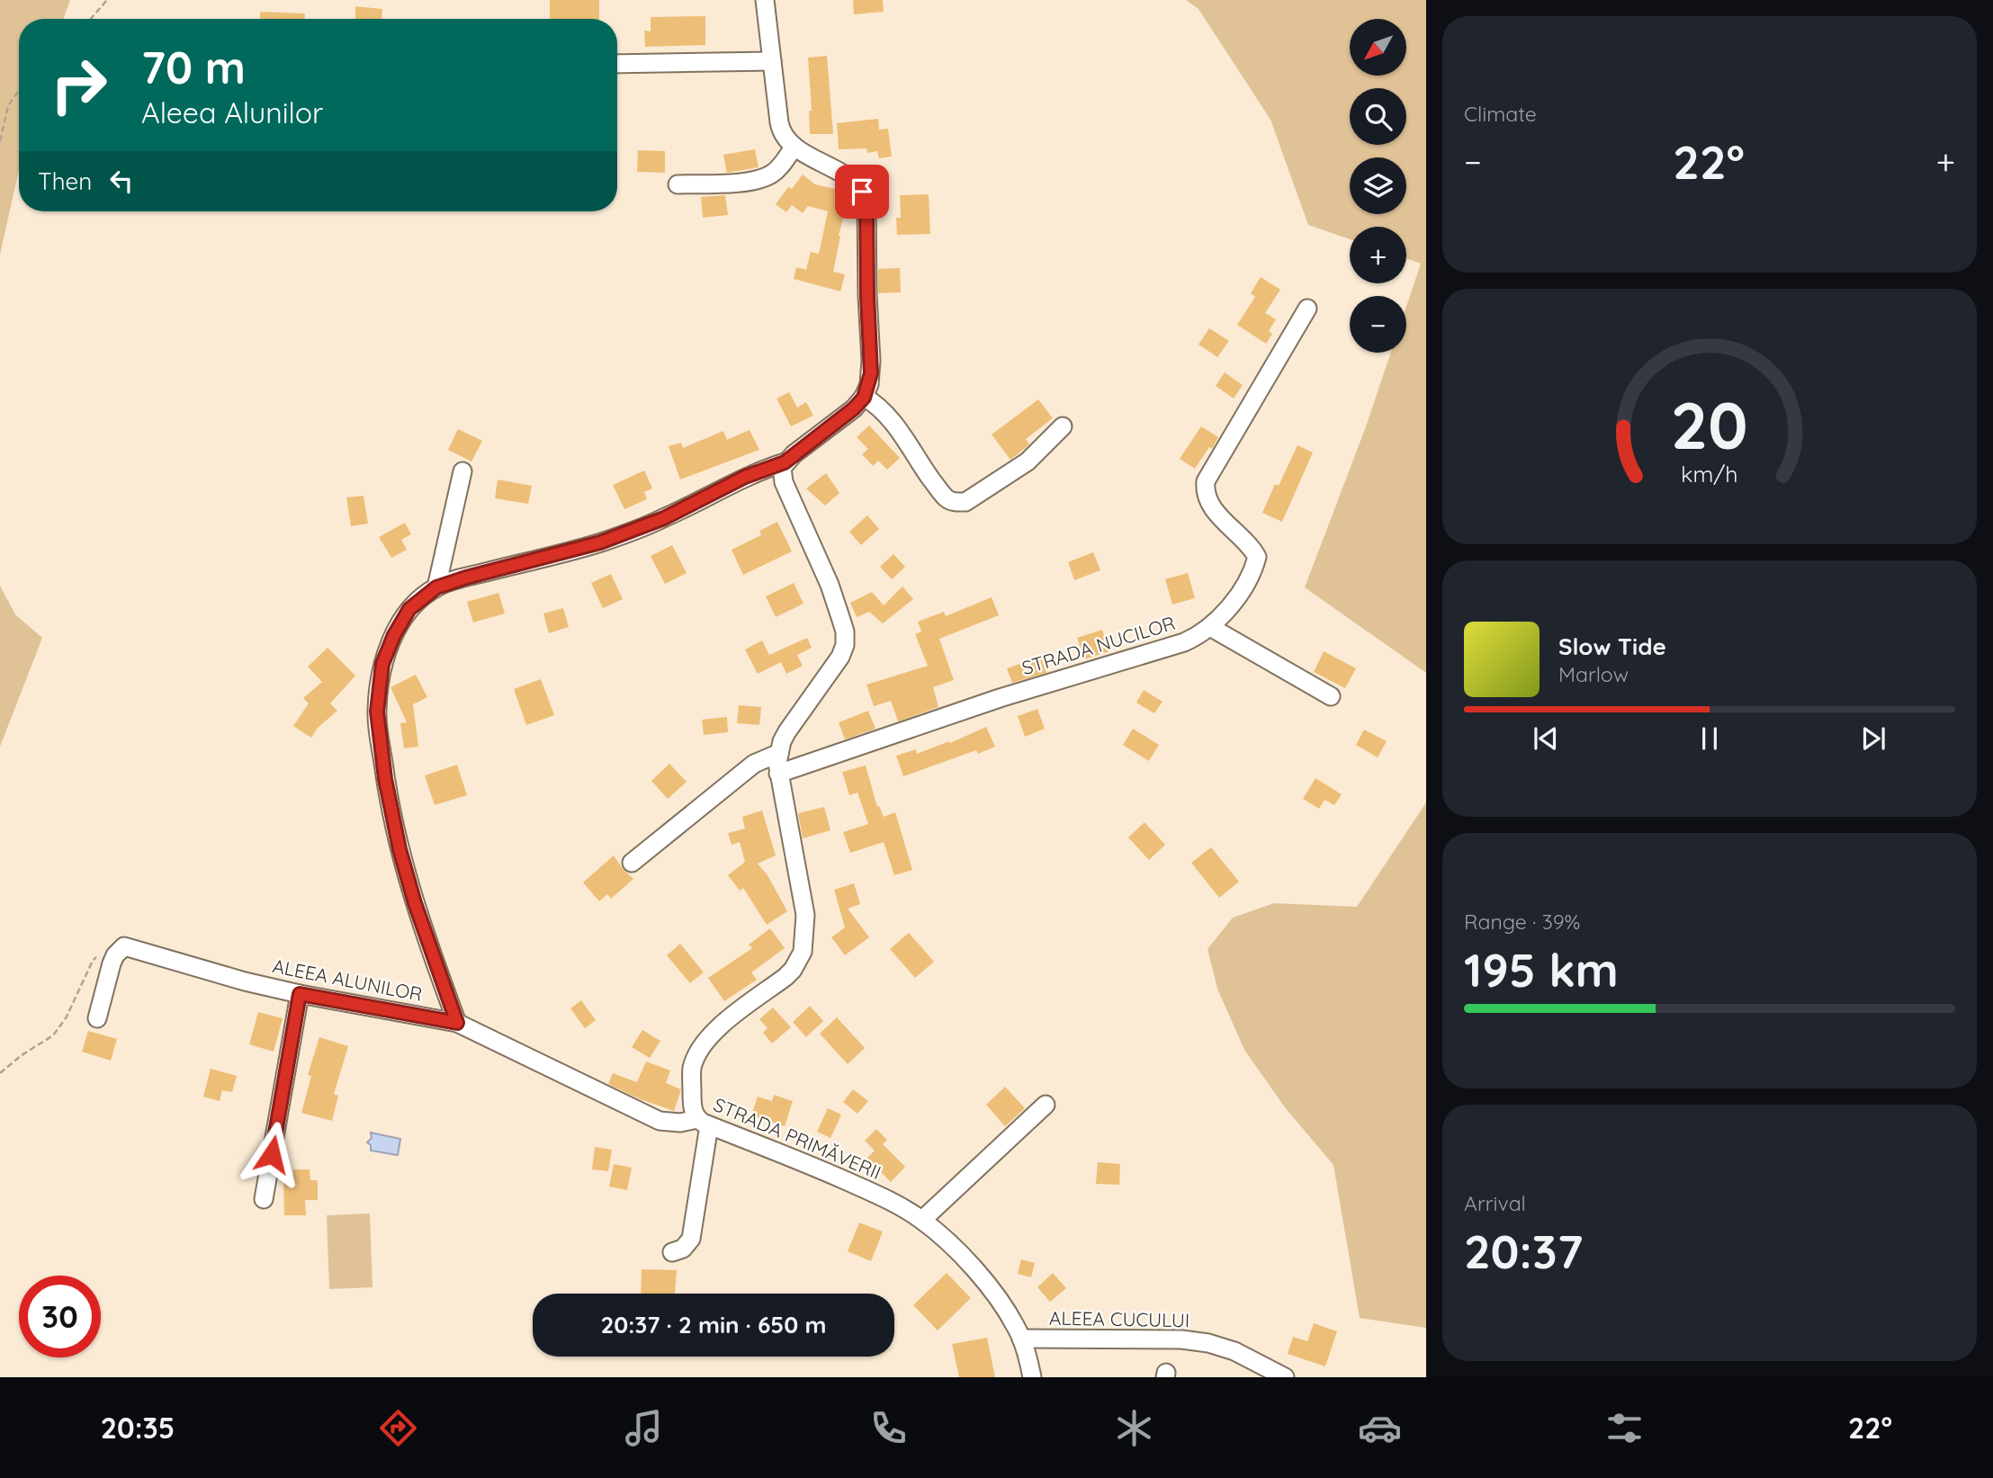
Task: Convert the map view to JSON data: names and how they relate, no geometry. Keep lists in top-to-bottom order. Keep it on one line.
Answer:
{"streets":{"street":["STRADA NUCILOR","ALEEA ALUNILOR","STRADA PRIMĂVERII","ALEEA CUCULUI"]},"crossings":[["STRADA NUCILOR","STRADA PRIMĂVERII"],["ALEEA ALUNILOR","STRADA PRIMĂVERII"],["STRADA PRIMĂVERII","ALEEA CUCULUI"]],"north":"bottom left","page":{"tile":["Climate",["Range · 39%","195 km"],["Arrival","20:37"]],"map_buttons":["+","−"],"turn":["70 m","Aleea Alunilor"],"heat":["−","22°","+"],"then":"Then","song":["Slow Tide","Marlow"],"limit":"30","trip":"20:37 · 2 min · 650 m","tabs":["20:35","22°"],"gauge":["20","km/h"]}}
